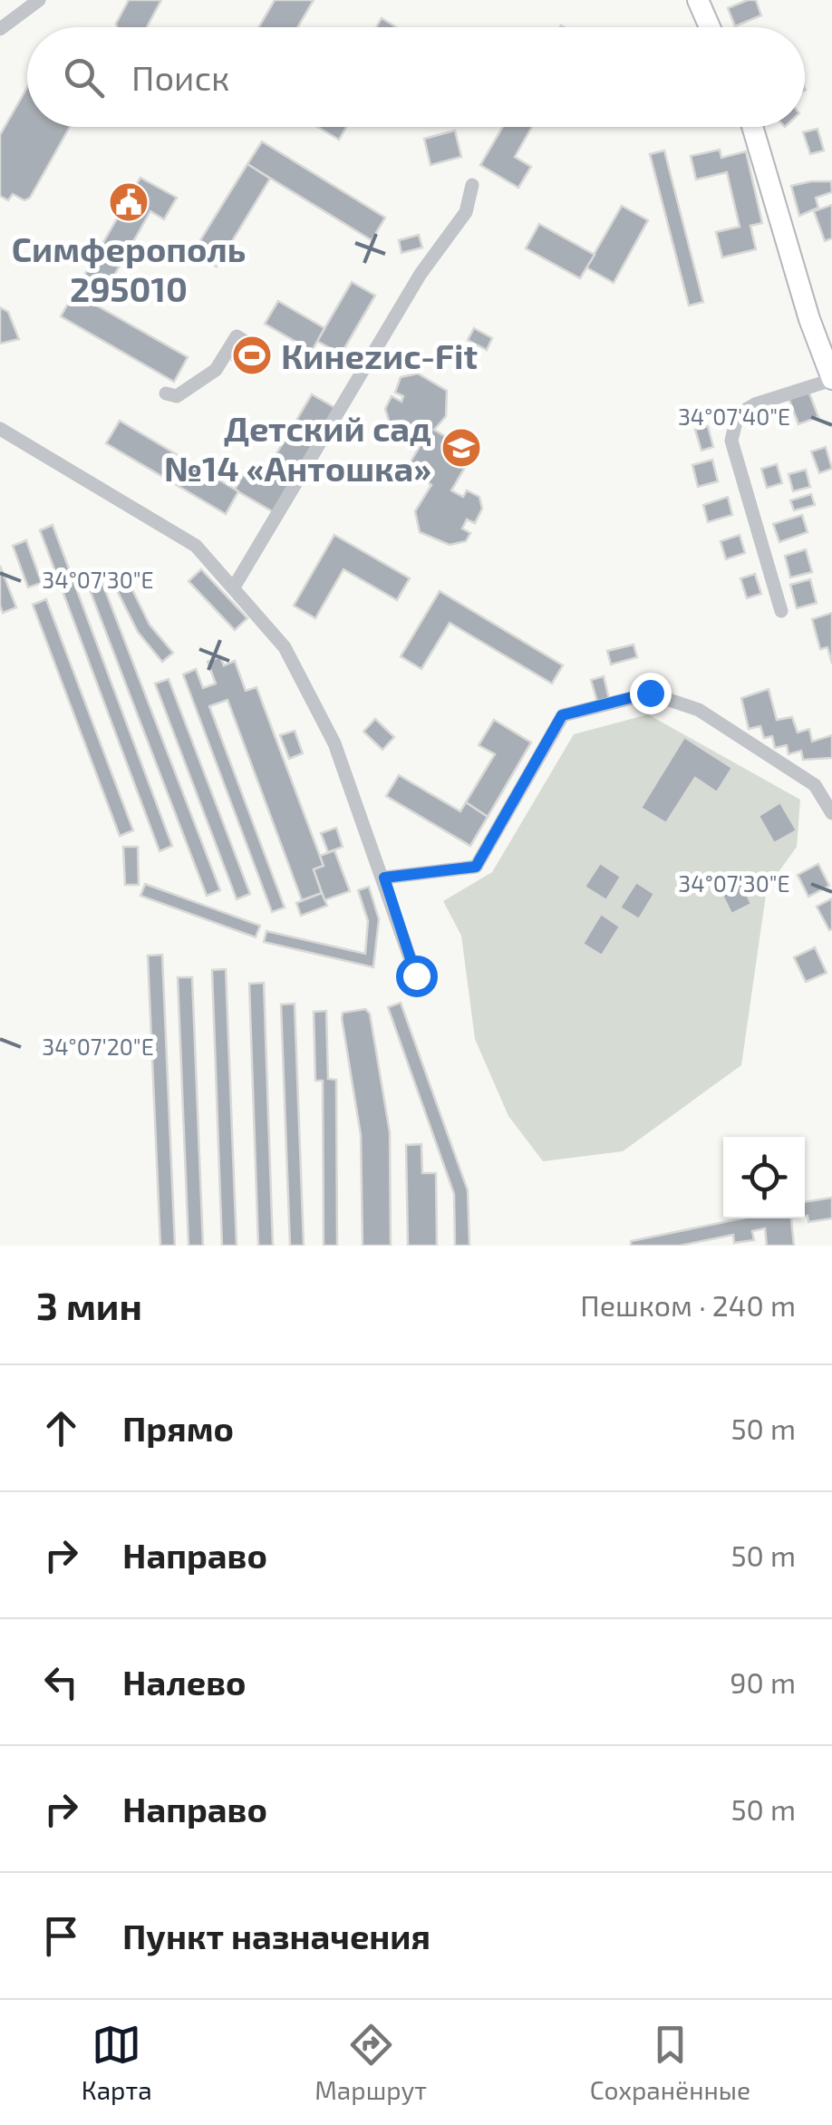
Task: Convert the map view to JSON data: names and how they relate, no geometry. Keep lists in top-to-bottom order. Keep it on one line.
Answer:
{"places":{"public building":["Симферополь 295010"],"sports":["Кинеzис-Fit"],"school or university":["Детский сад №14 «Антошка»"]},"page":{"search":"Поиск","heading":["3 мин","Пешком · 240 m"],"list":[["Прямо","50 m"],["Направо","50 m"],["Налево","90 m"],["Направо","50 m"],"Пункт назначения"],"nav":["Карта","Маршрут","Сохранённые"]},"coordinates":["34°07'40\"E","34°07'30\"E","34°07'20\"E"]}
